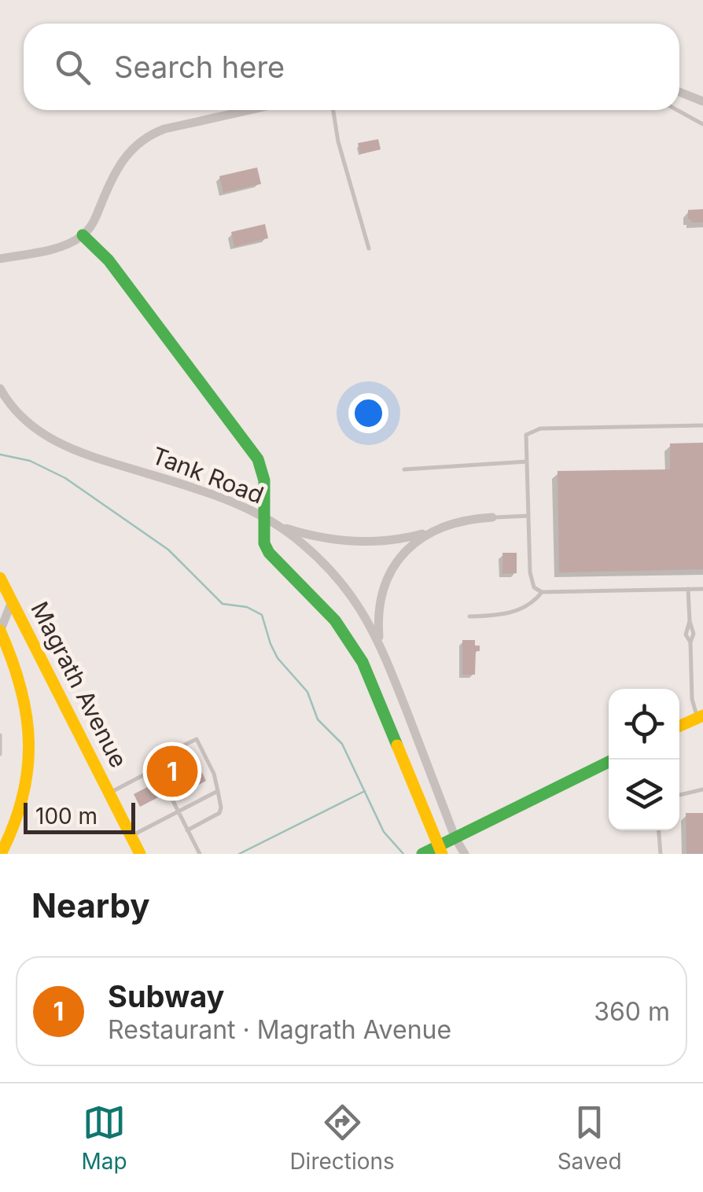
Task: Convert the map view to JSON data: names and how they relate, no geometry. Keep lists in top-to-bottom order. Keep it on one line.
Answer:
{"streets":{"street":["Tank Road","Magrath Avenue"]},"scale_bar":"100 m","page":{"search":"Search here","pins":"1","scale":"100 m","heading":"Nearby","list":[{"mark":"1","name":"Subway","note":"Restaurant · Magrath Avenue","value":"360 m"}],"nav":["Map","Directions","Saved"]}}
